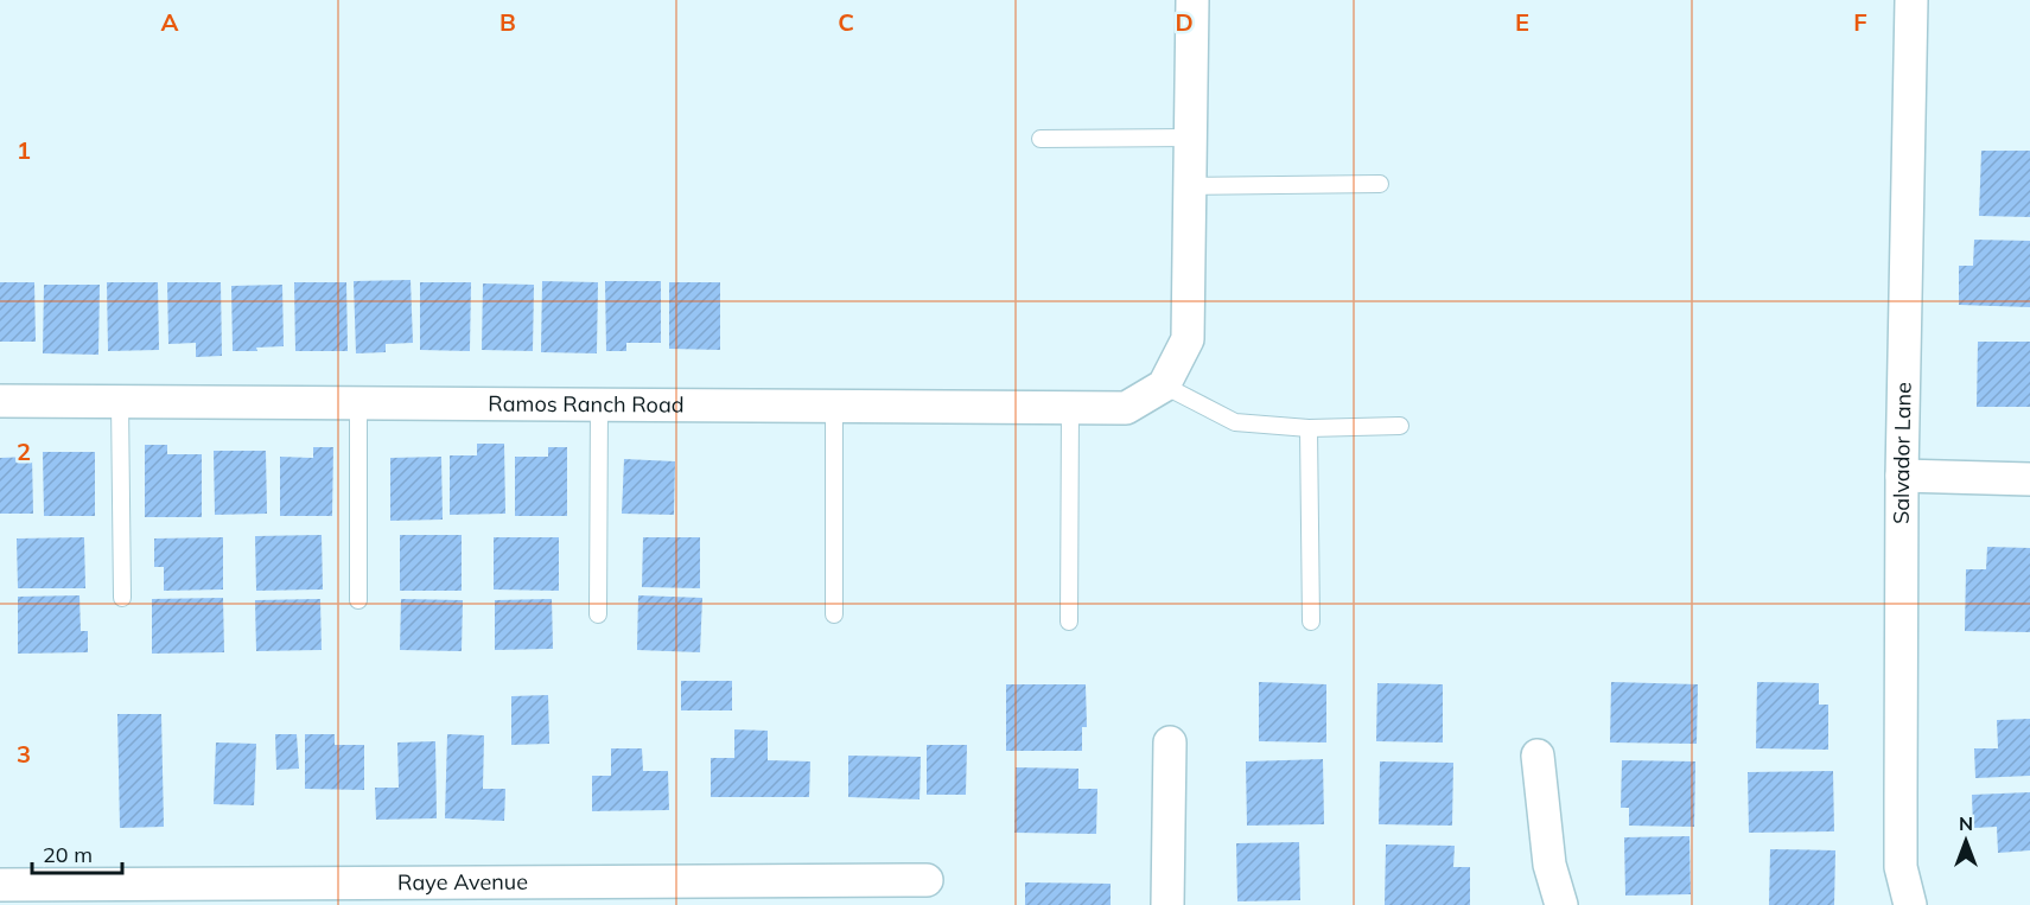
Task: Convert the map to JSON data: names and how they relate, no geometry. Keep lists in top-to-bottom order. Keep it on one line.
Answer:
{"streets":{"street":["Ramos Ranch Road","Salvador Lane","Raye Avenue"]},"scale_bar":"20 m","north":"top","grid":{"columns":["A","B","C","D","E","F"],"rows":["1","2","3"]}}
